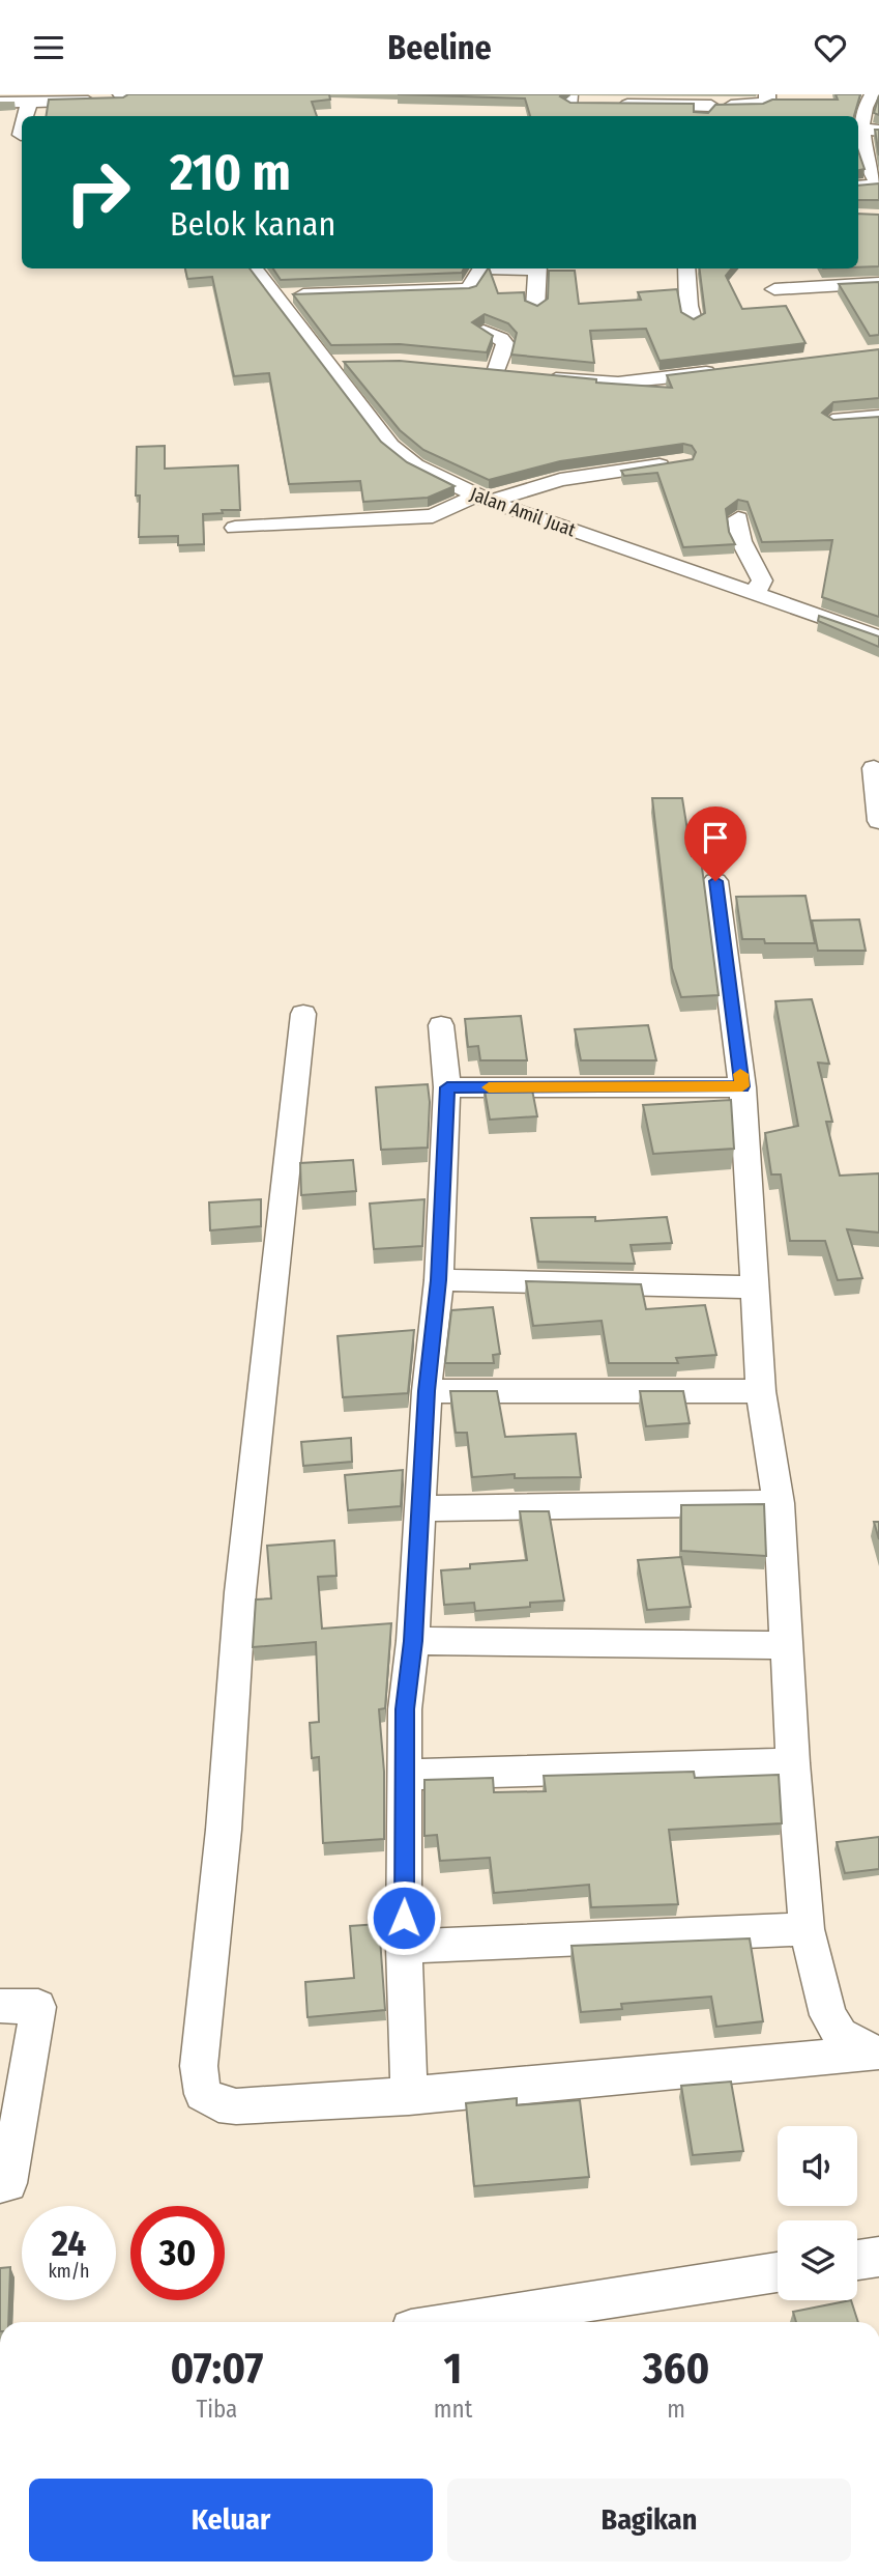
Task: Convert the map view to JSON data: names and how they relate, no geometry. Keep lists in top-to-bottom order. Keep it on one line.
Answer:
{"streets":{"street":["Jalan Amil Juat"]},"page":{"header":"Beeline","turn":["210 m","Belok kanan"],"speed":"24 km/h","limit":"30","eta":["07:07","Tiba","1","mnt","360","m"],"buttons":["Keluar","Bagikan"]}}
